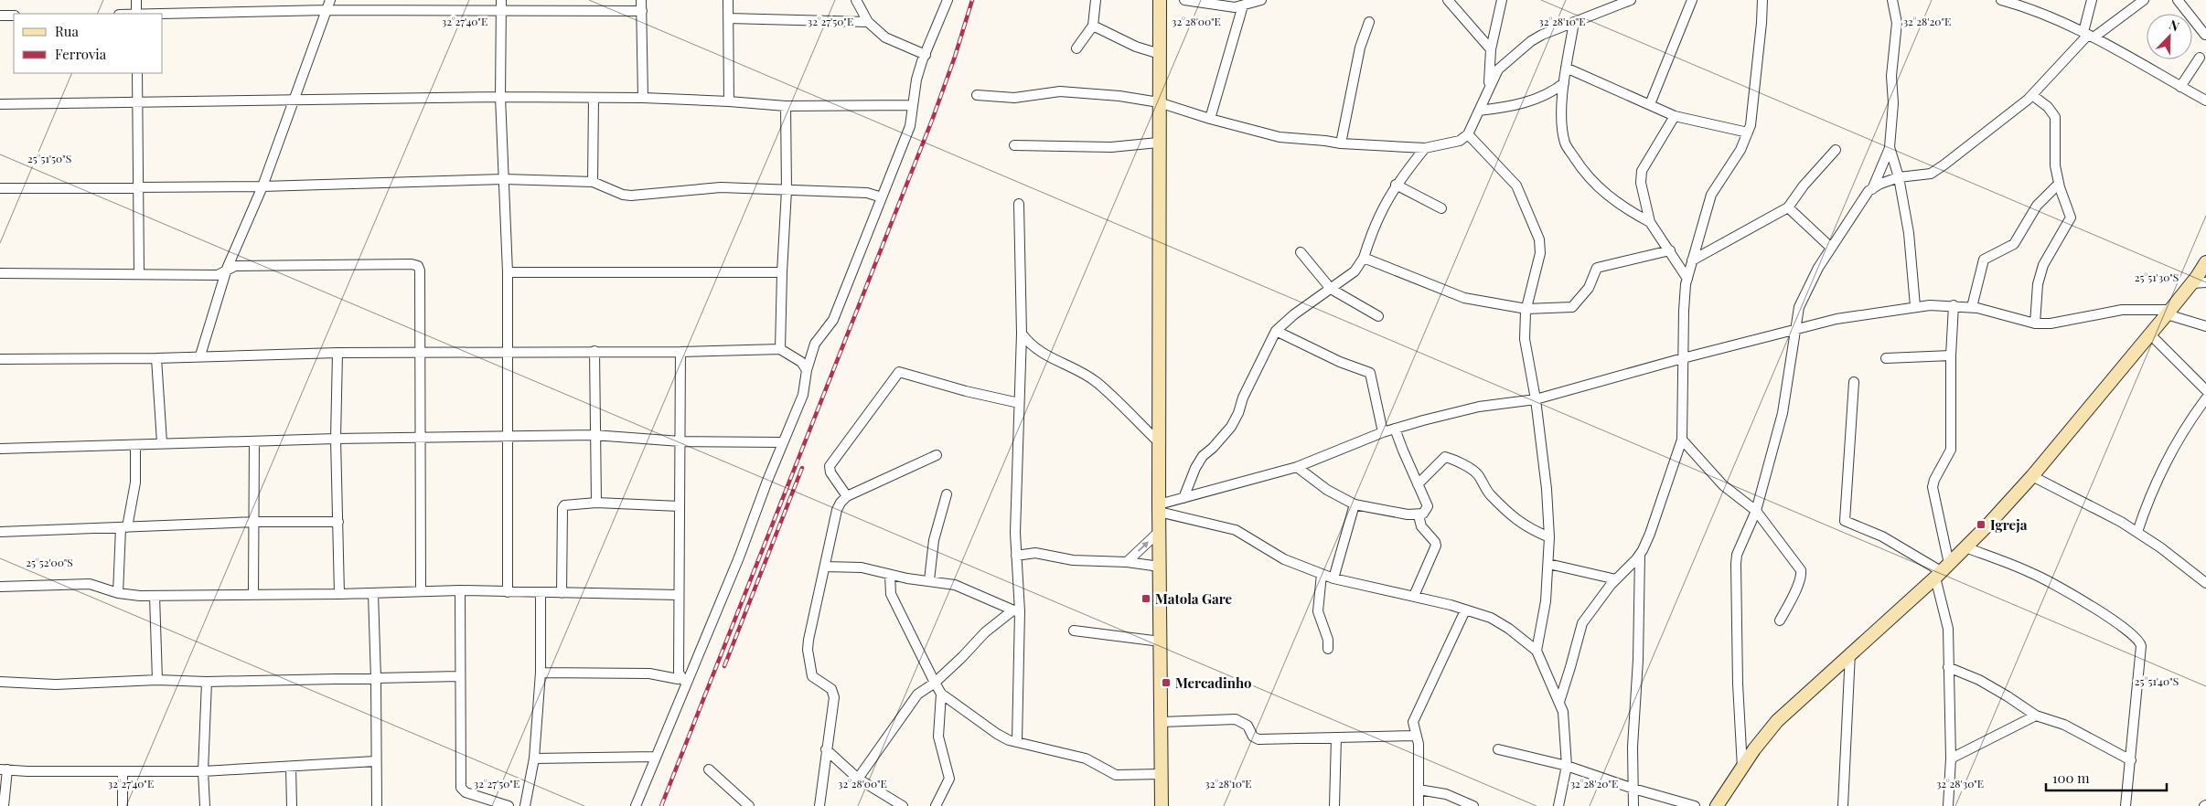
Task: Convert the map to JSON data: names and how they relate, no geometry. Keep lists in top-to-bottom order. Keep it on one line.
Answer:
{"places":{"transit":["Igreja","Matola Gare","Mercadinho"]},"legend":["Rua","Ferrovia"],"scale_bar":"100 m","north":"top right","coordinates":["32°27'40\"E","32°27'50\"E","32°28'00\"E","32°28'10\"E","32°28'20\"E","25°51'50\"S","25°51'30\"S","25°52'00\"S","25°51'40\"S","32°28'30\"E"]}
